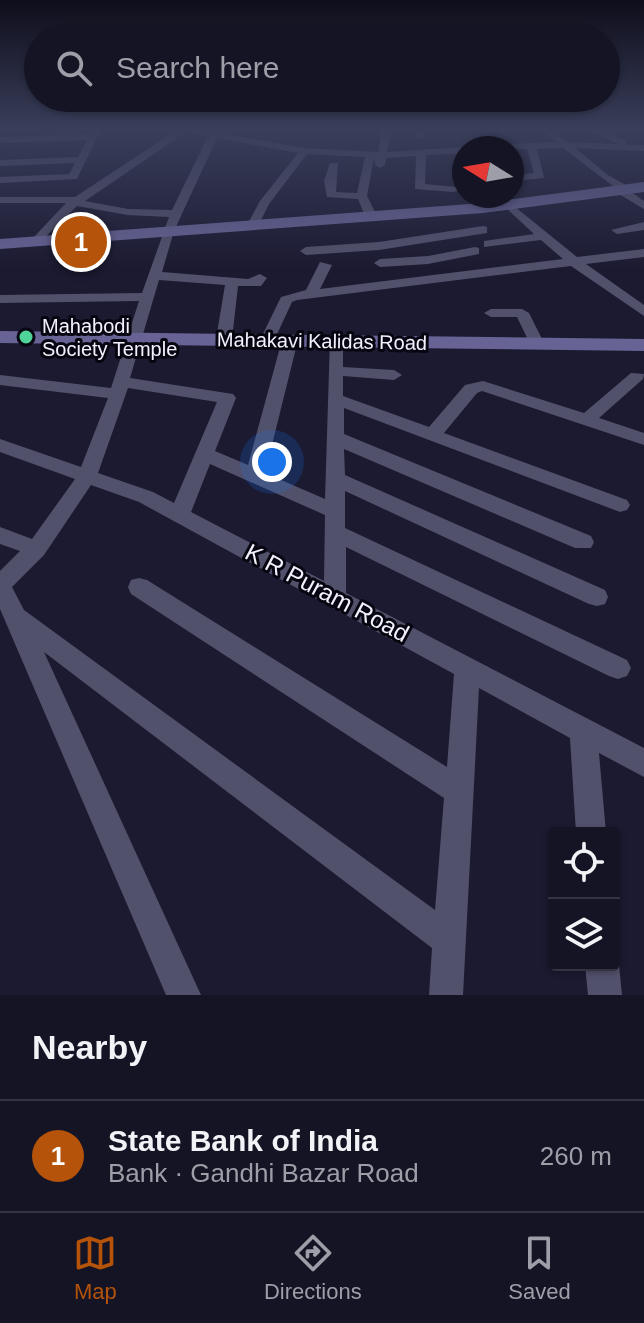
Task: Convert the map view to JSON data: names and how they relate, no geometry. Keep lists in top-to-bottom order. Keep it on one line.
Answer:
{"streets":{"main road":["Mahakavi Kalidas Road"],"street":["K R Puram Road"]},"places":["Mahabodi Society Temple"],"north":"left","page":{"search":"Search here","pins":"1","heading":"Nearby","list":[{"mark":"1","name":"State Bank of India","note":"Bank · Gandhi Bazar Road","value":"260 m"}],"nav":["Map","Directions","Saved"]}}
